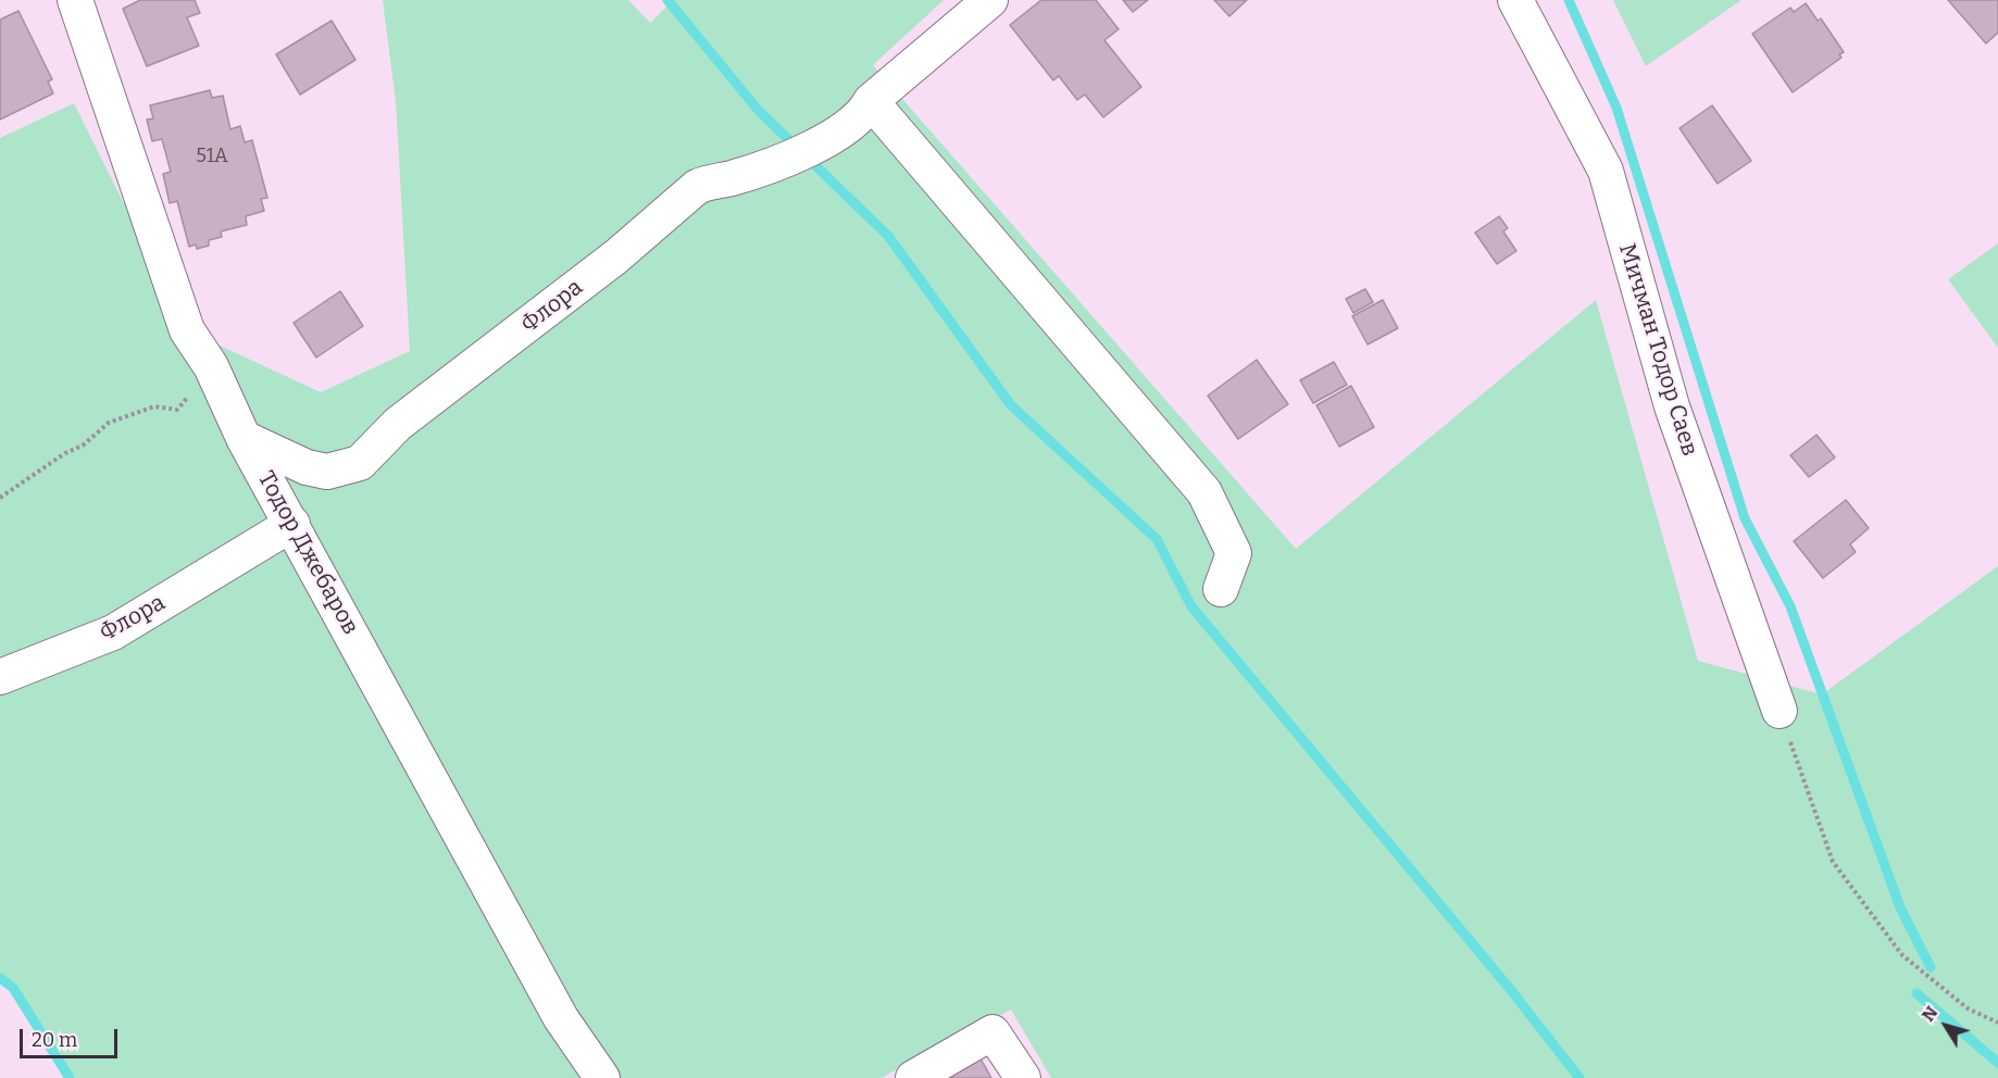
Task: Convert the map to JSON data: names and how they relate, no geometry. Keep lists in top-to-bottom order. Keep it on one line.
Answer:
{"streets":{"street":["Флора","Мичман Тодор Саев","Тодор Джебаров"]},"crossings":[["Флора","Тодор Джебаров"]],"house_numbers":["51А"],"scale_bar":"20 m","north":"top left"}
